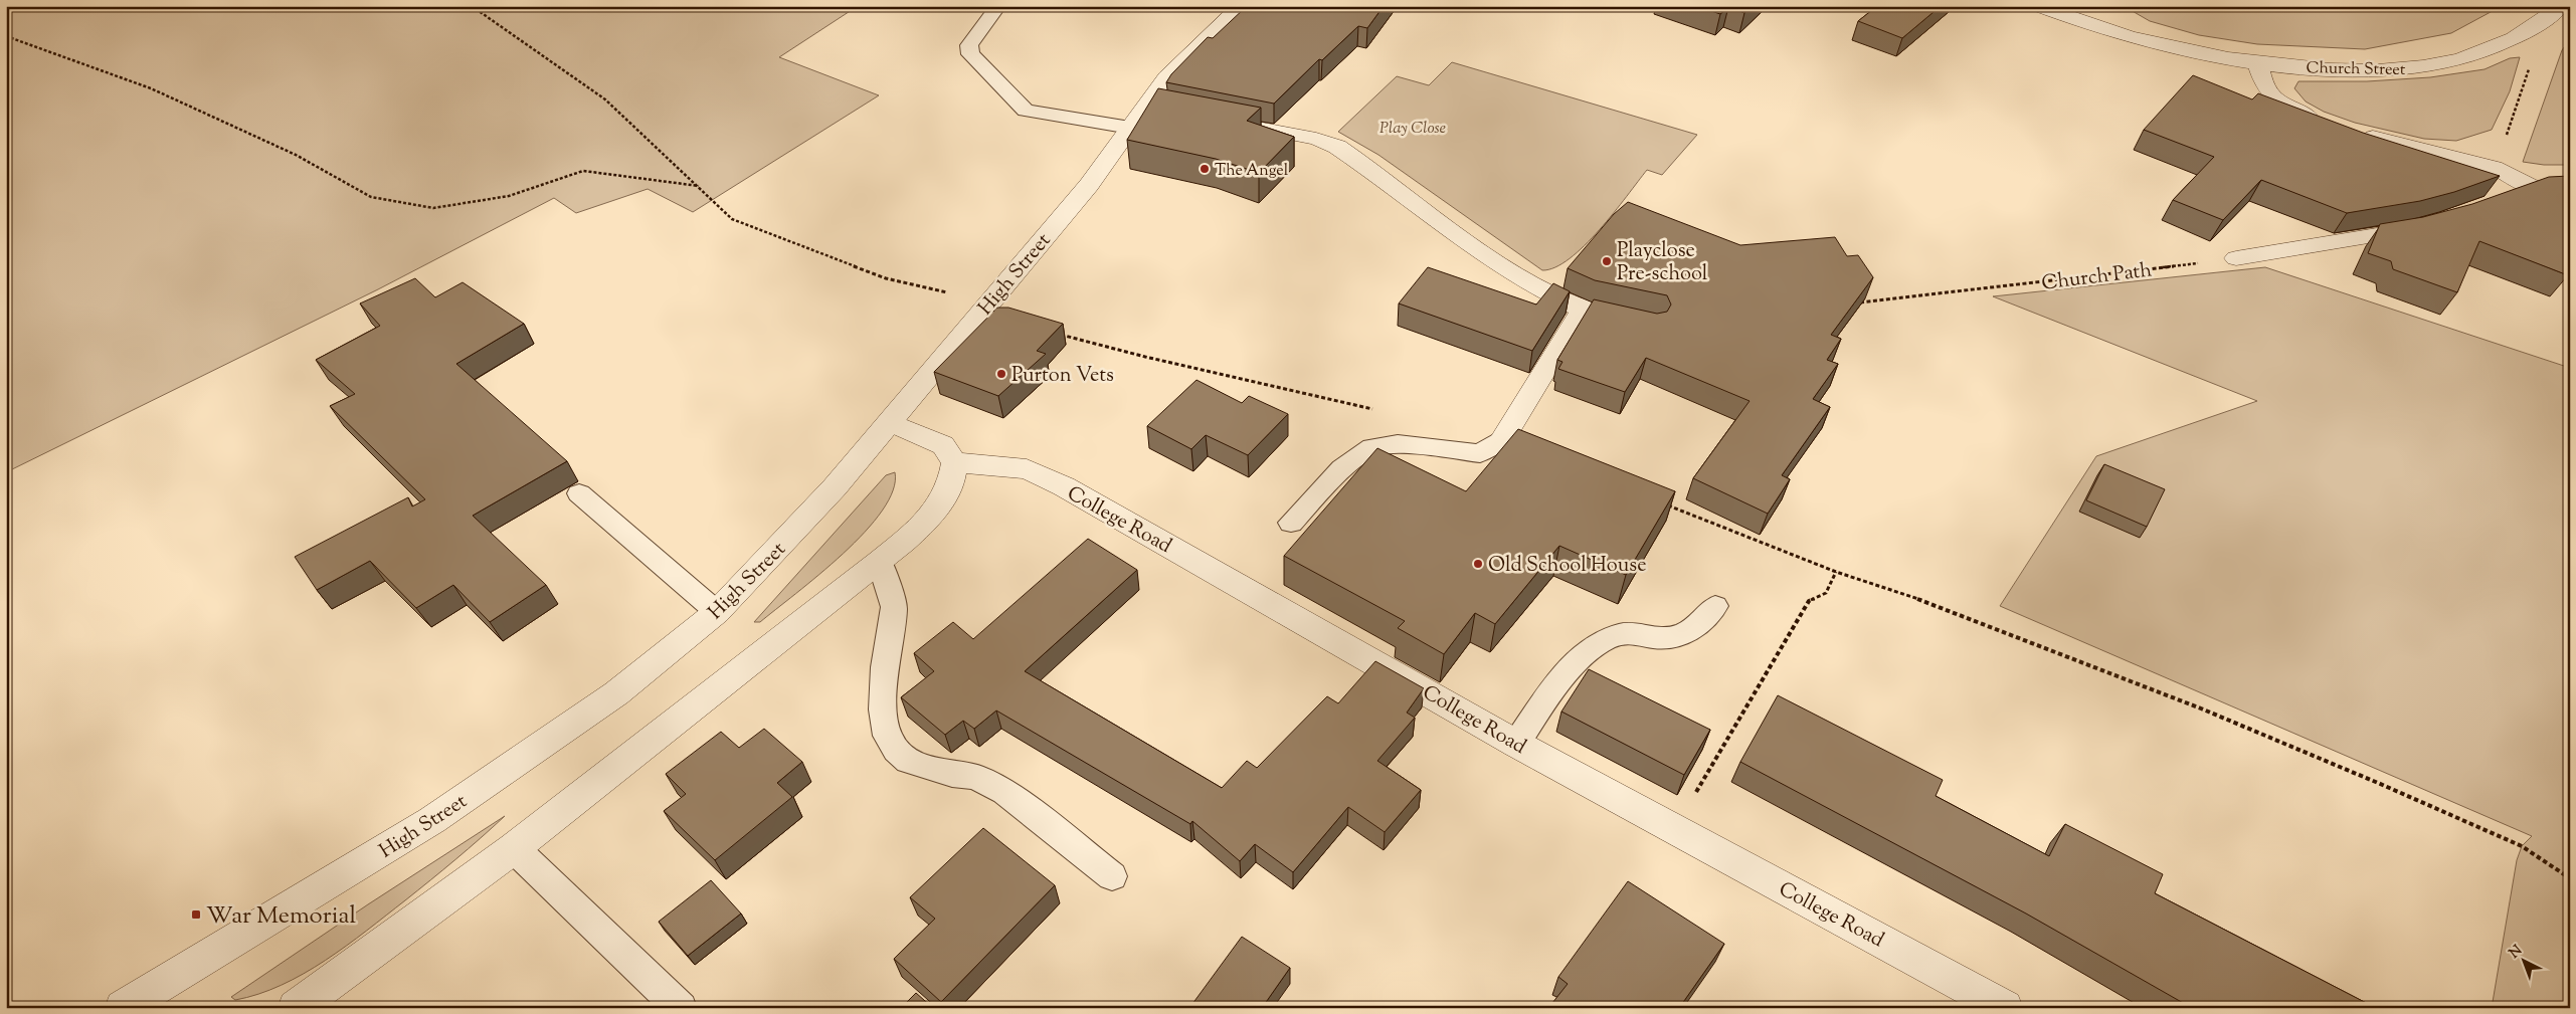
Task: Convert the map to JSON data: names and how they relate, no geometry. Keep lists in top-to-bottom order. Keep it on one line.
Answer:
{"streets":{"street":["Church Street","High Street","College Road"],"path":["Church Path"]},"parks":["Play Close"],"places":{"other":["The Angel","Playclose Pre-school","Purton Vets","Old School House"],"transit":["War Memorial"]},"north":"top left"}
